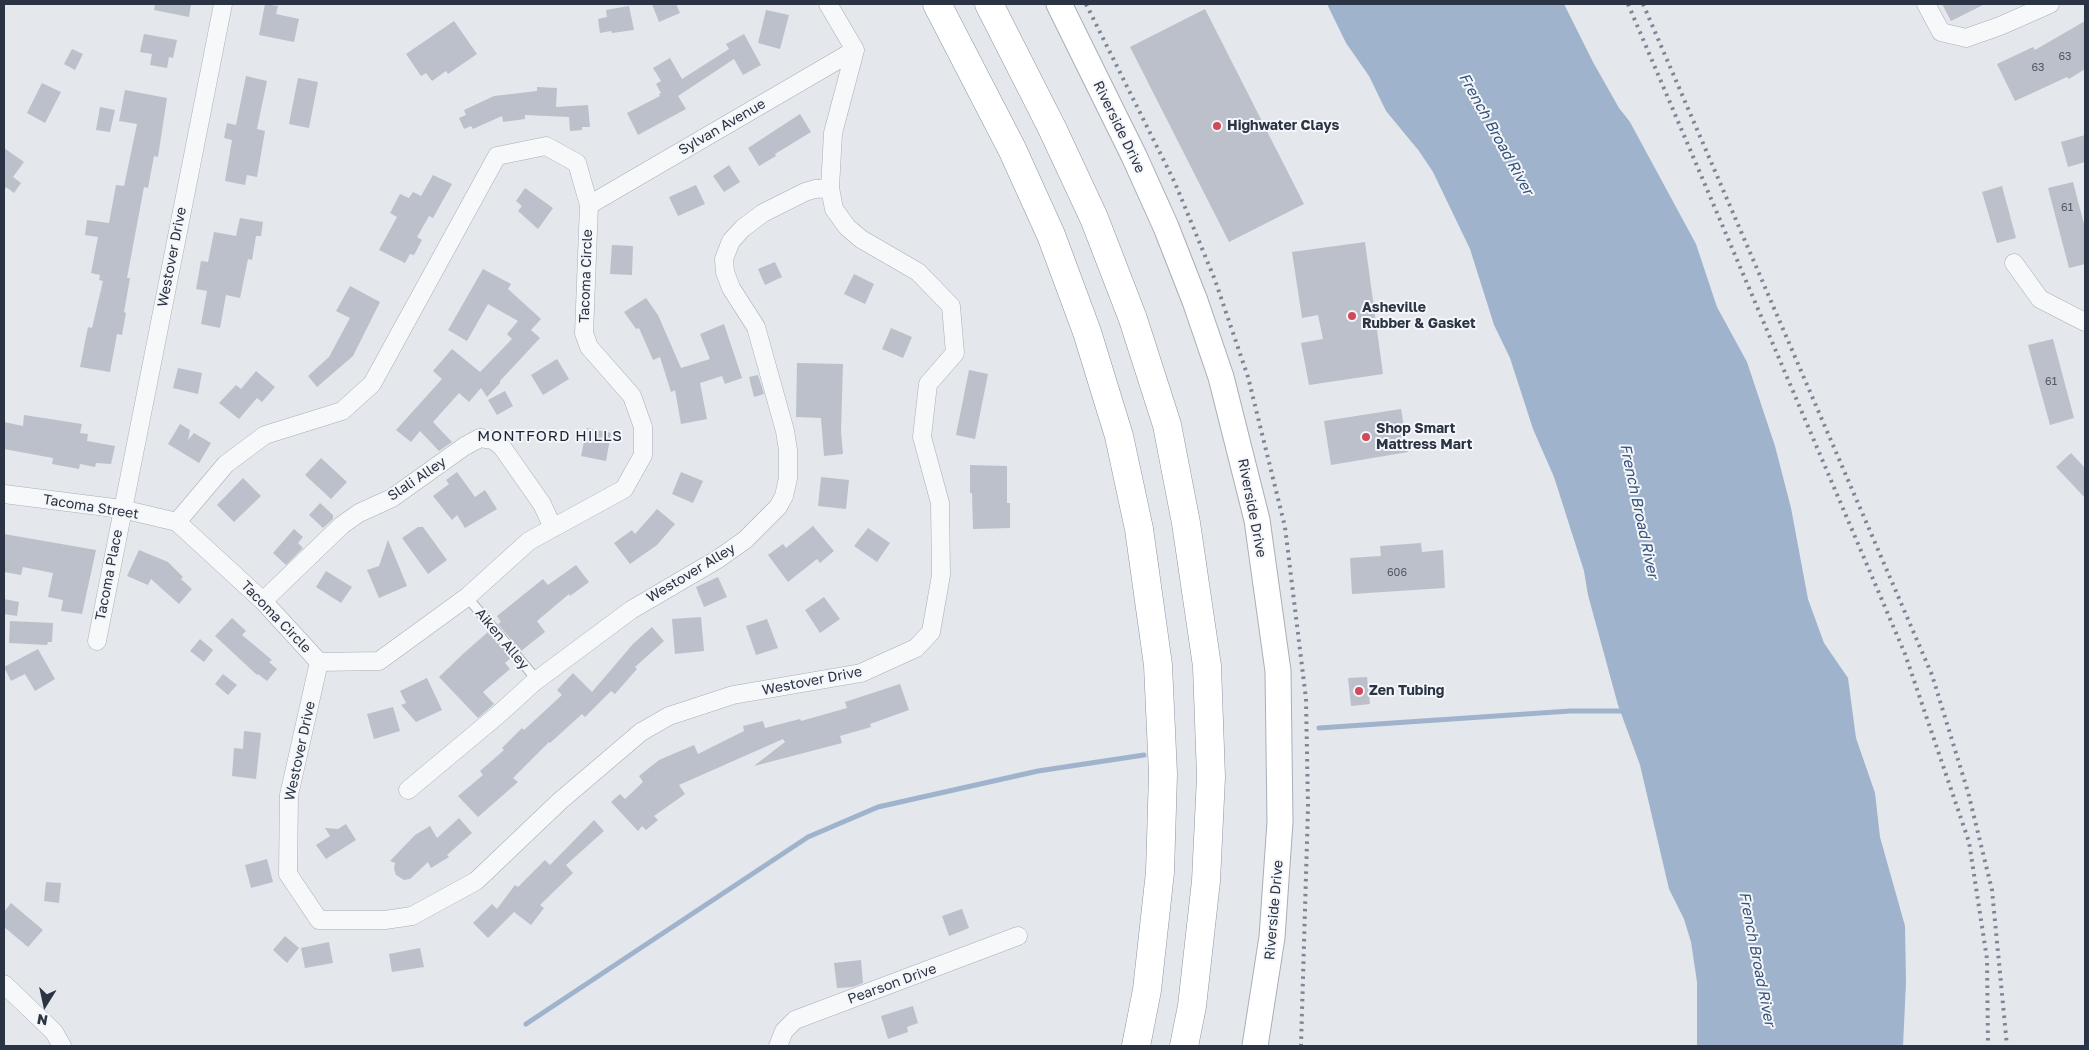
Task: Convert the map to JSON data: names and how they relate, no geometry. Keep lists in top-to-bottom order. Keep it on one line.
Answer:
{"streets":{"main road":["Riverside Drive"],"street":["Sylvan Avenue","Westover Drive","Tacoma Circle","Slali Alley","Tacoma Street","Westover Alley","Tacoma Place","Pearson Drive"],"lane":["Aiken Alley"]},"crossings":[["Sylvan Avenue","Westover Drive"],["Sylvan Avenue","Tacoma Circle"],["Westover Drive","Tacoma Circle"],["Westover Drive","Tacoma Street"],["Westover Drive","Westover Alley"],["Westover Drive","Tacoma Place"],["Tacoma Circle","Slali Alley"],["Tacoma Circle","Tacoma Street"],["Tacoma Circle","Aiken Alley"],["Tacoma Street","Tacoma Place"],["Westover Alley","Aiken Alley"]],"districts":["MONTFORD HILLS"],"water":["French Broad River"],"places":["Highwater Clays","Asheville Rubber & Gasket","Shop Smart Mattress Mart","Zen Tubing"],"house_numbers":["63","63","61","61","606"],"north":"bottom"}
